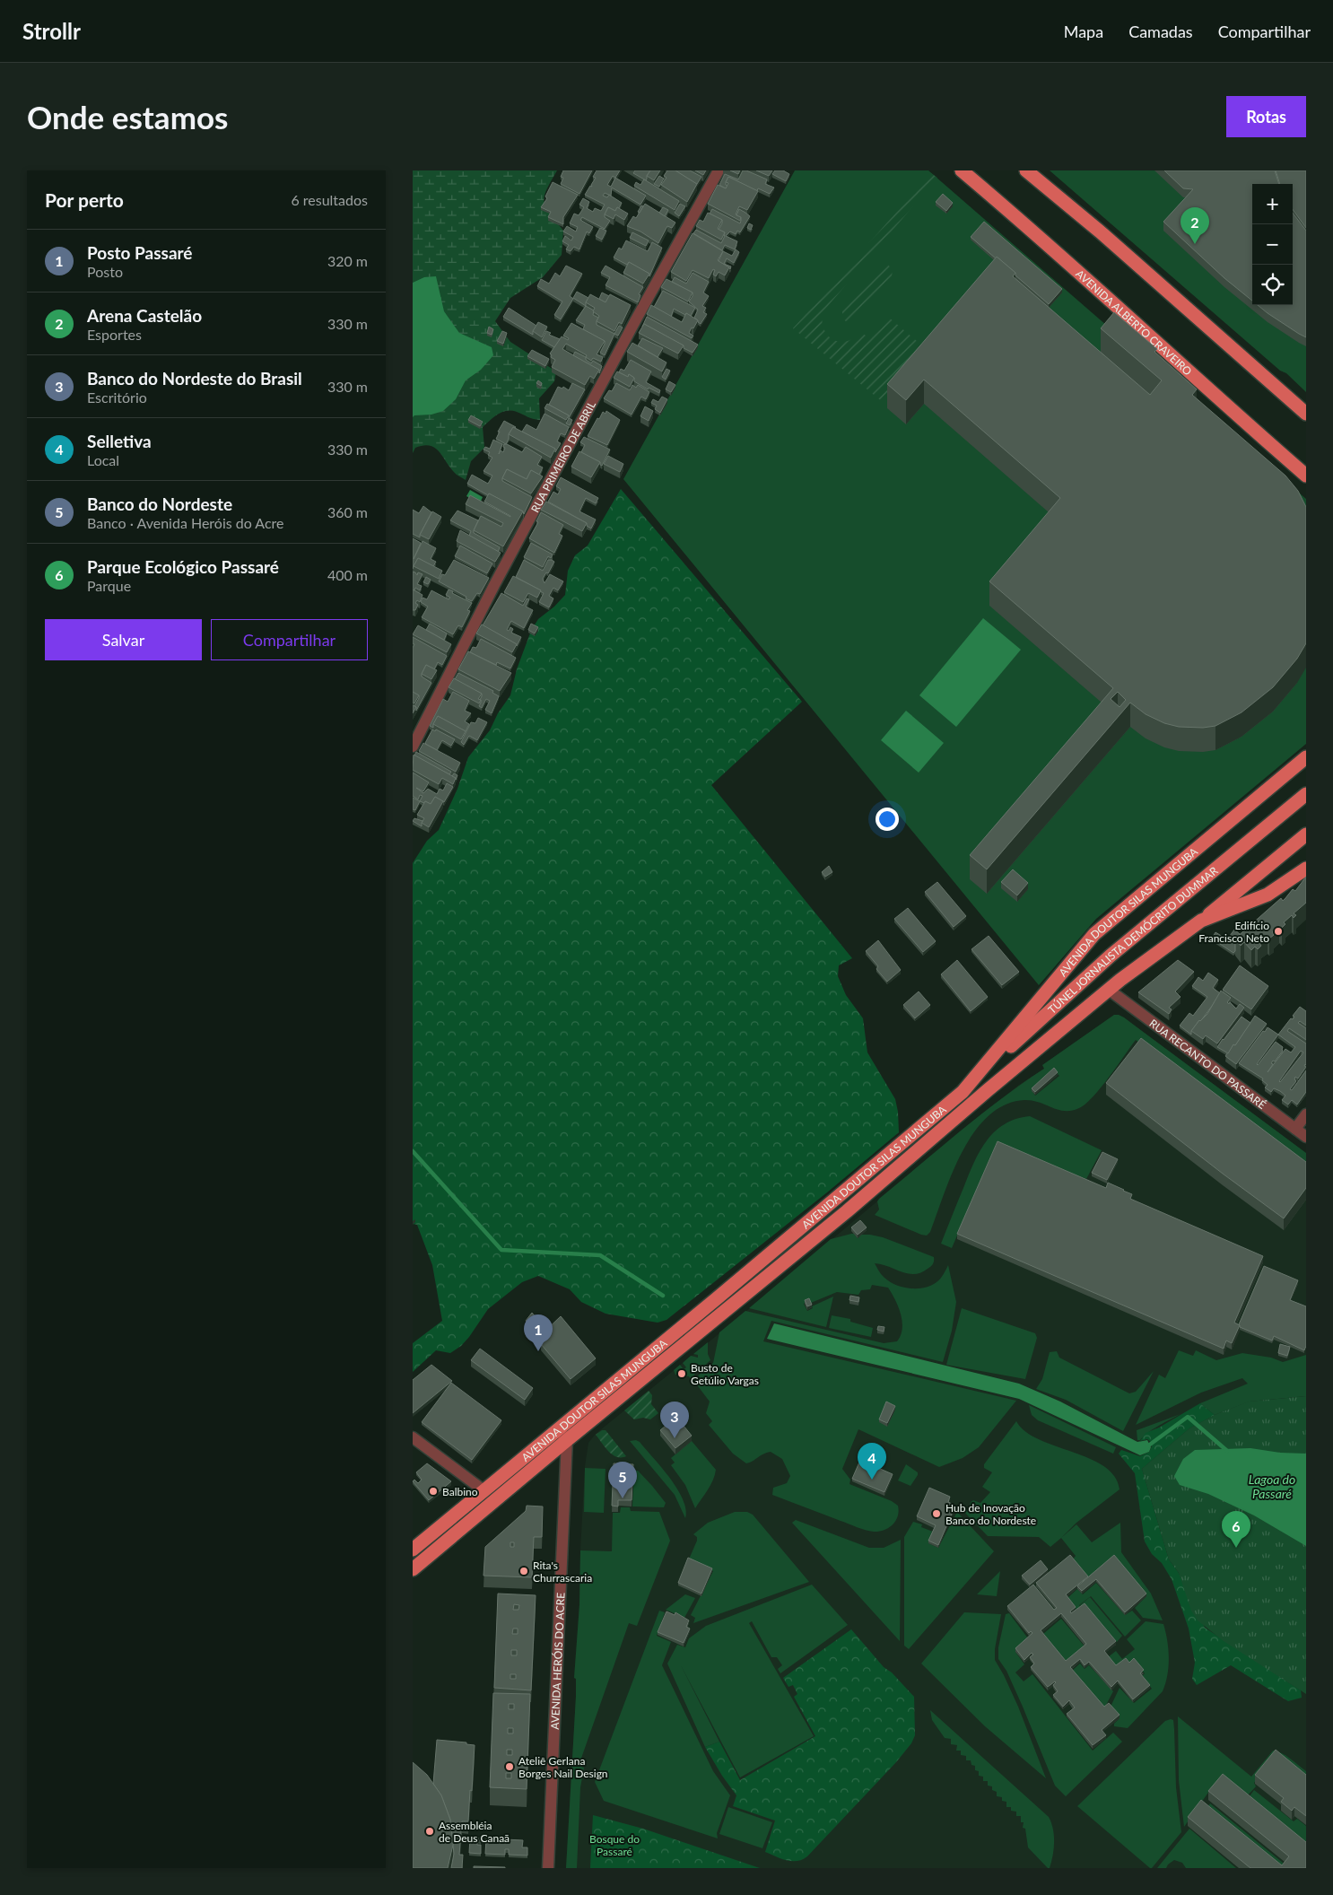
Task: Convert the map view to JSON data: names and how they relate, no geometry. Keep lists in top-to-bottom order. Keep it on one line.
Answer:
{"streets":{"main road":["AVENIDA ALBERTO CRAVEIRO","AVENIDA DOUTOR SILAS MUNGUBA","TÚNEL JORNALISTA DEMÓCRITO DUMMAR"],"street":["RUA PRIMEIRO DE ABRIL","RUA RECANTO DO PASSARÉ","AVENIDA HERÓIS DO ACRE"]},"crossings":[["AVENIDA DOUTOR SILAS MUNGUBA","TÚNEL JORNALISTA DEMÓCRITO DUMMAR"],["AVENIDA DOUTOR SILAS MUNGUBA","RUA RECANTO DO PASSARÉ"],["AVENIDA DOUTOR SILAS MUNGUBA","AVENIDA HERÓIS DO ACRE"]],"water":["Lagoa do Passaré"],"parks":["Bosque do Passaré"],"places":["Edifício Francisco Neto","Busto de Getúlio Vargas","Balbino","Hub de Inovação Banco do Nordeste","Rita's Churrascaria","Ateliê Gerlana Borges Nail Design","Assembléia de Deus Canaã"],"page":{"header":"Strollr","nav":["Mapa","Camadas","Compartilhar"],"buttons":["Rotas",["Salvar","Compartilhar"]],"title":"Onde estamos","heading":["Por perto","6 resultados"],"map_buttons":["+","−"],"pins":["2","1","3","4","5","6"],"list":[{"mark":"1","name":"Posto Passaré","note":"Posto","value":"320 m"},{"mark":"2","name":"Arena Castelão","note":"Esportes","value":"330 m"},{"mark":"3","name":"Banco do Nordeste do Brasil","note":"Escritório","value":"330 m"},{"mark":"4","name":"Selletiva","note":"Local","value":"330 m"},{"mark":"5","name":"Banco do Nordeste","note":"Banco · Avenida Heróis do Acre","value":"360 m"},{"mark":"6","name":"Parque Ecológico Passaré","note":"Parque","value":"400 m"}]}}
